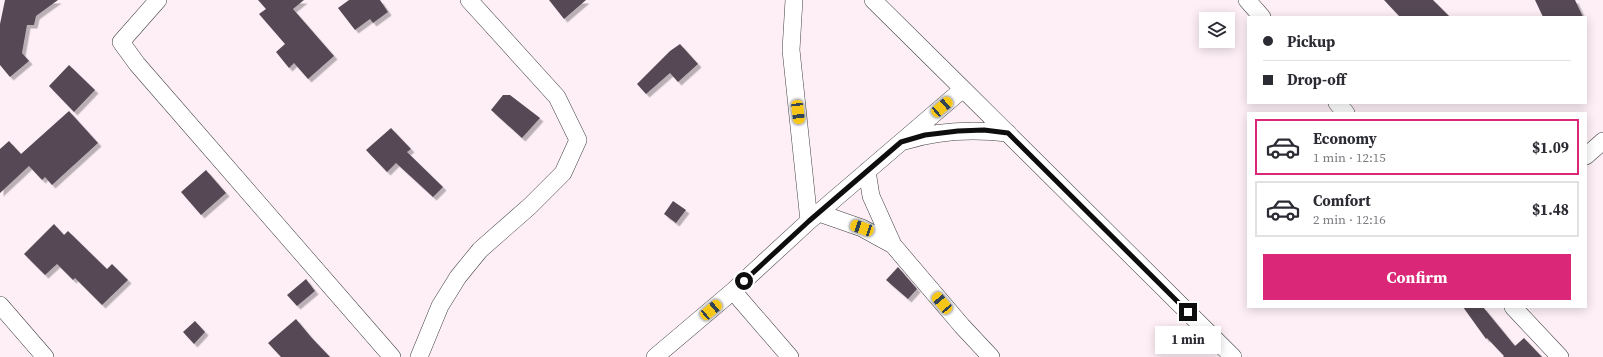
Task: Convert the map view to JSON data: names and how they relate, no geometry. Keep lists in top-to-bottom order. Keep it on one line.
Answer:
{"page":{"banner":["Pickup","Drop-off"],"list":[{"name":"Economy","note":"1 min · 12:15","value":"$1.09"},{"name":"Comfort","note":"2 min · 12:16","value":"$1.48"}],"buttons":"Confirm","bubble":"1 min"}}
